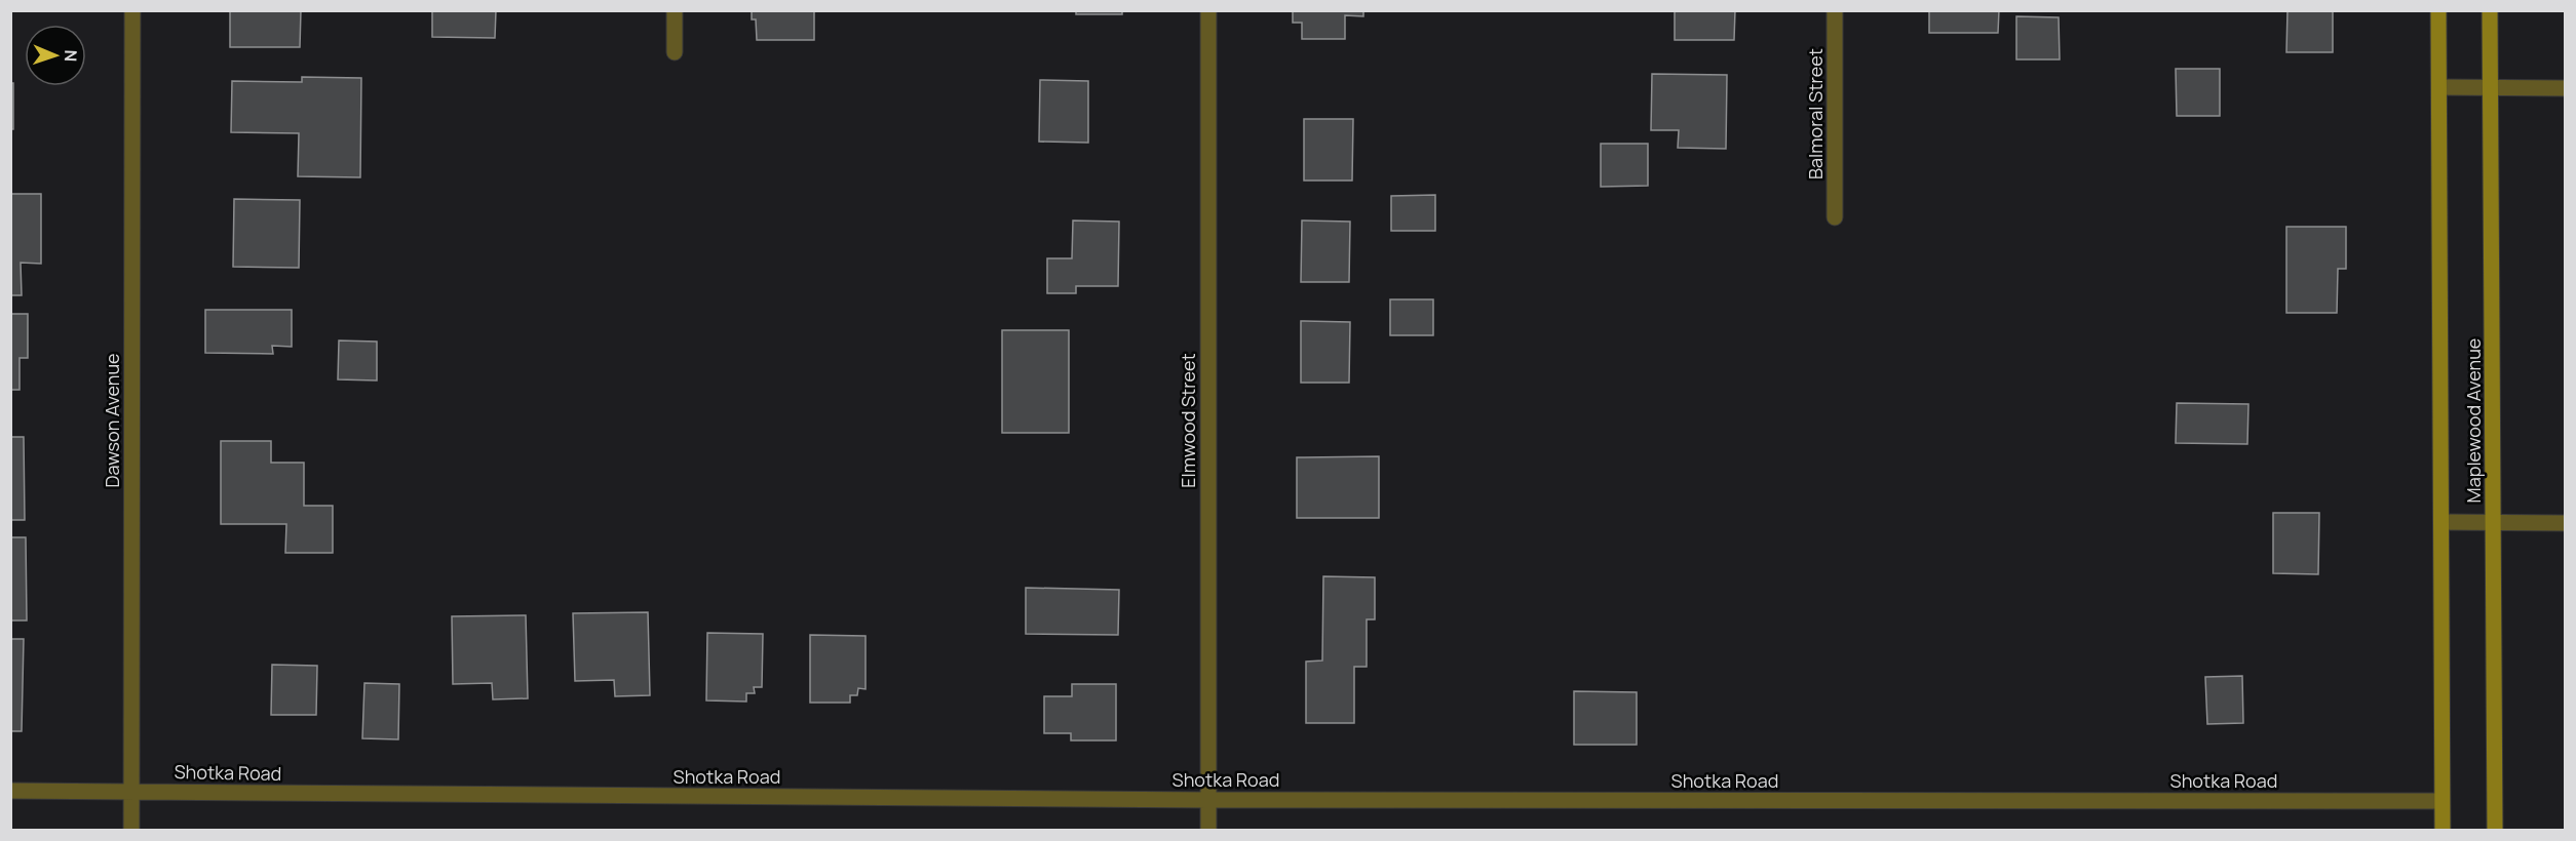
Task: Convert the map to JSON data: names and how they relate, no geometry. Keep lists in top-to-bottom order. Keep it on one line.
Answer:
{"streets":{"street":["Balmoral Street","Dawson Avenue","Elmwood Street","Maplewood Avenue","Shotka Road"]},"crossings":[["Dawson Avenue","Shotka Road"],["Elmwood Street","Shotka Road"],["Maplewood Avenue","Shotka Road"]],"north":"right"}
